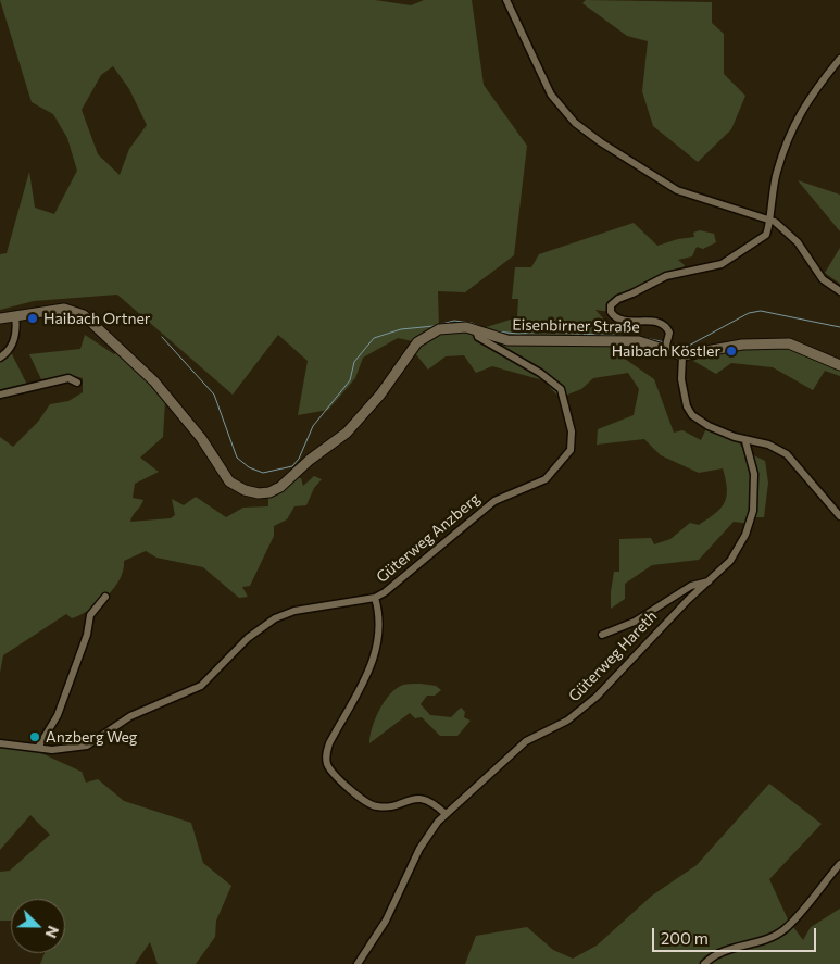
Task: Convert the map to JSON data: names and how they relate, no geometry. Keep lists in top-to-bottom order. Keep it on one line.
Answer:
{"streets":{"main road":["Eisenbirner Straße"],"street":["Güterweg Anzberg","Güterweg Hareth"]},"crossings":[["Eisenbirner Straße","Güterweg Anzberg"]],"places":["Haibach Ortner","Haibach Köstler","Anzberg Weg"],"scale_bar":"200 m","north":"bottom right"}
